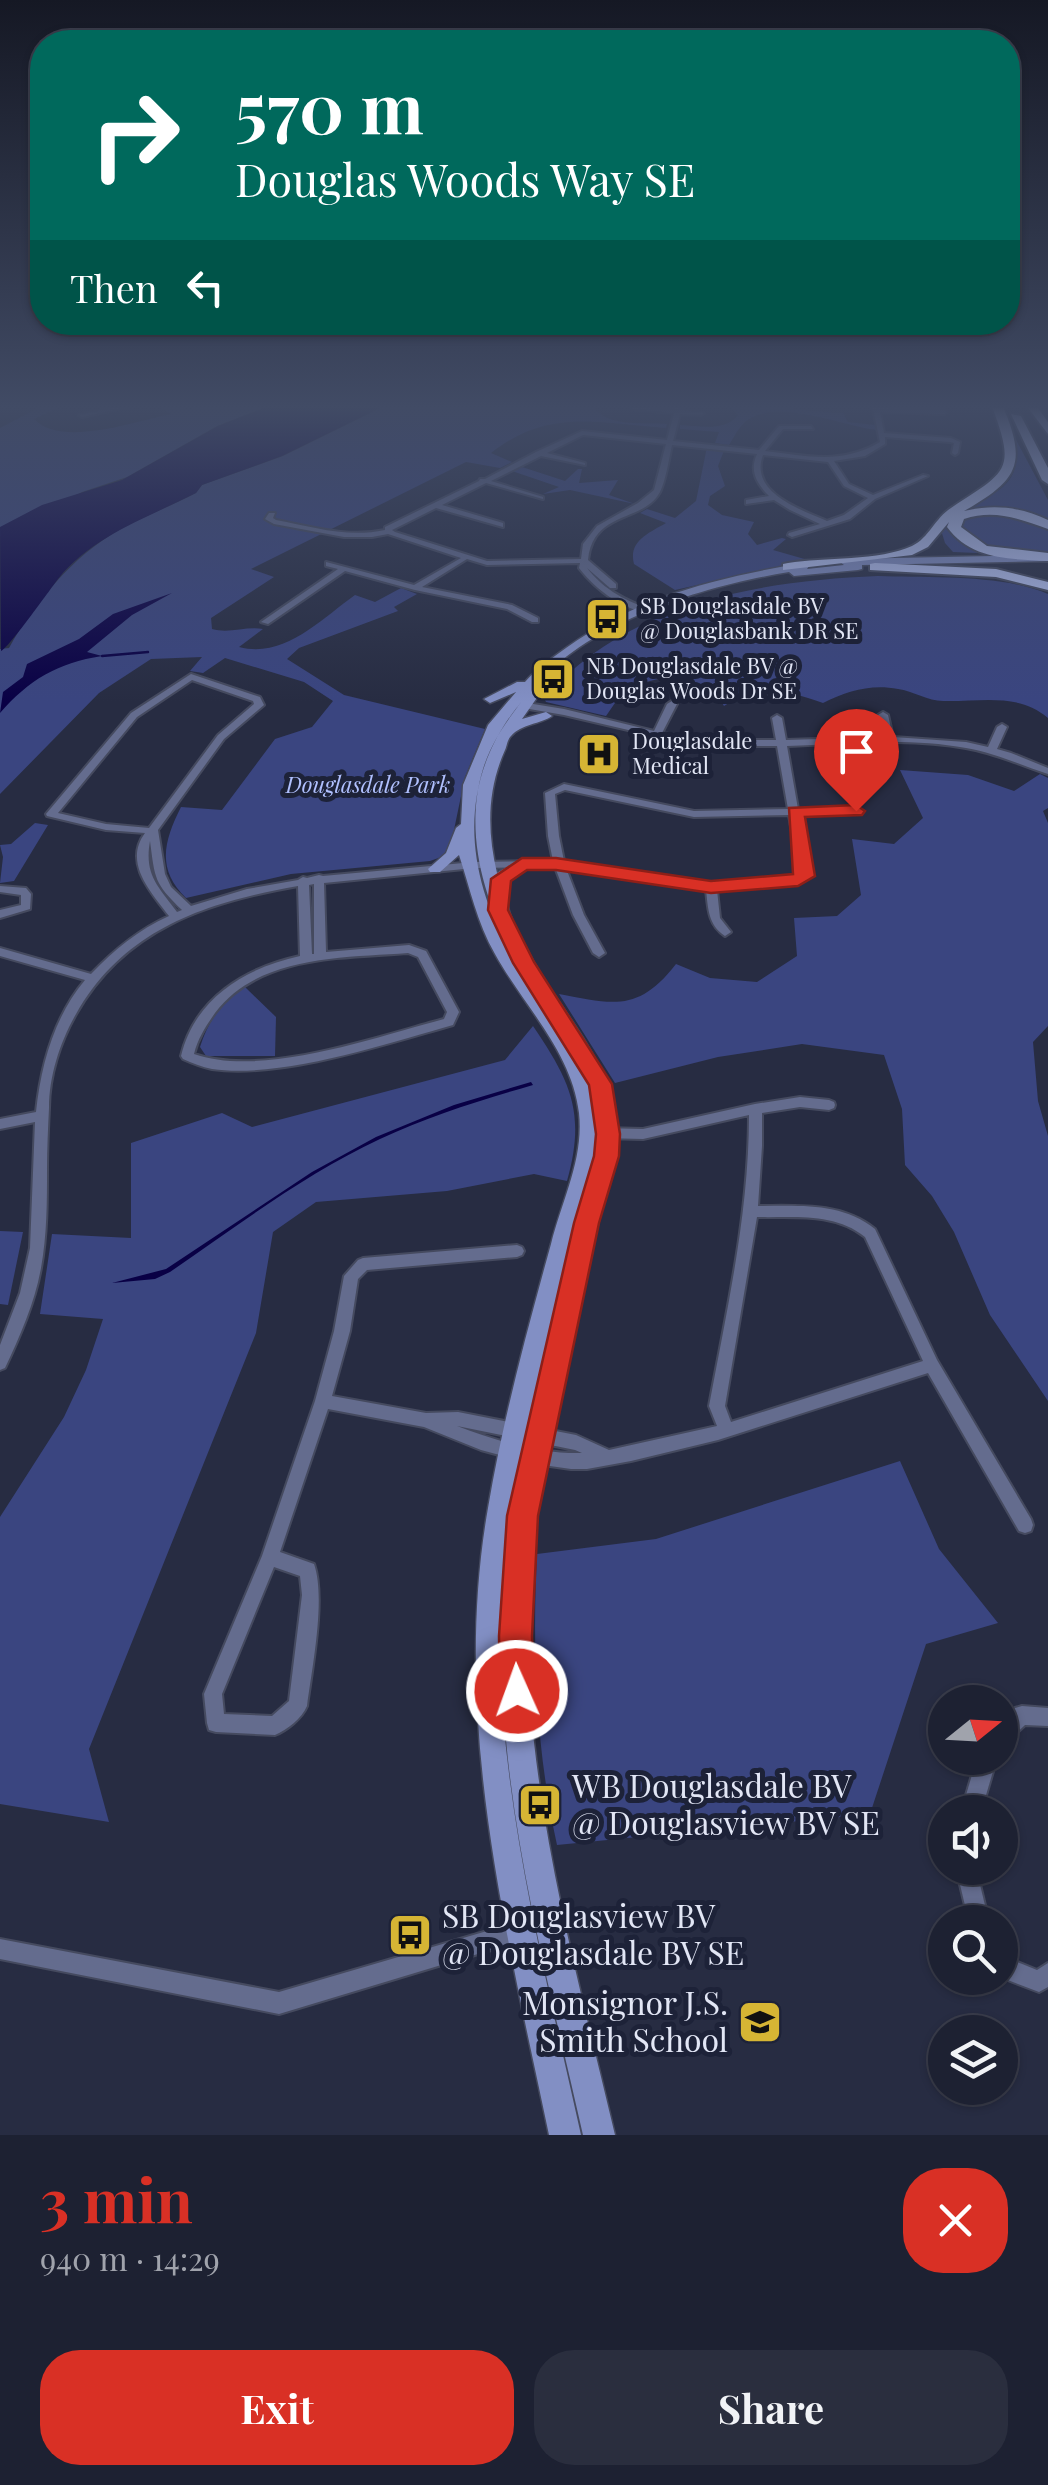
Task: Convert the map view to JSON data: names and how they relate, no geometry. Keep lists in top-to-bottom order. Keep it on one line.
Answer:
{"parks":["Douglasdale Park"],"places":{"bus stop":["SB Douglasdale BV @ Douglasbank DR SE","NB Douglasdale BV @ Douglas Woods Dr SE","WB Douglasdale BV @ Douglasview BV SE","SB Douglasview BV @ Douglasdale BV SE"],"hospital":["Douglasdale Medical"],"school or university":["Monsignor J.S. Smith School"]},"north":"right","page":{"turn":["570 m","Douglas Woods Way SE"],"then":"Then","heading":["3 min","940 m · 14:29"],"buttons":["Exit","Share"]}}
